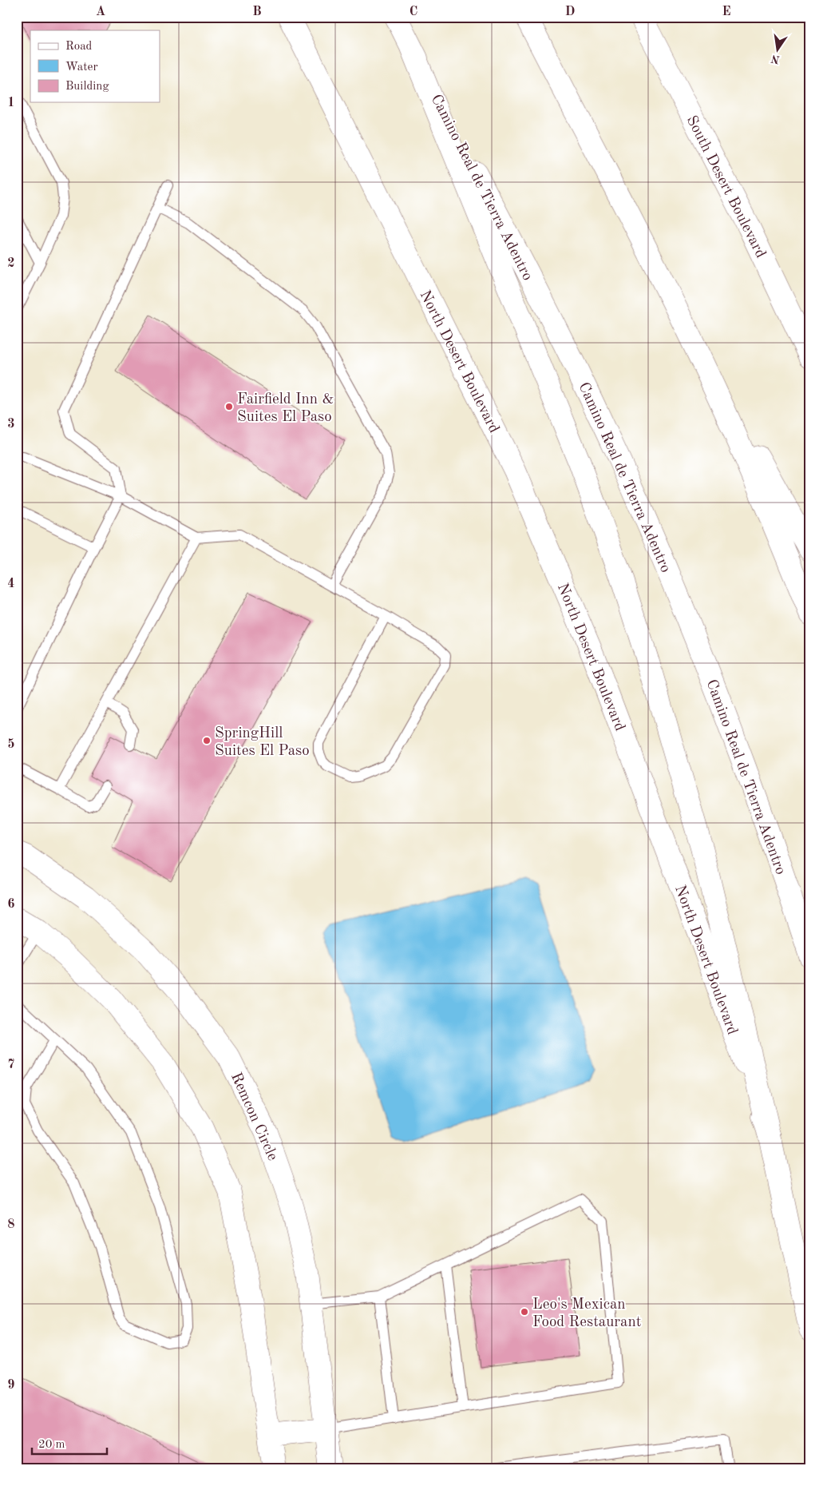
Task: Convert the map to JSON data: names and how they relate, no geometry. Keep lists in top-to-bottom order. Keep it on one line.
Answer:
{"streets":{"main road":["South Desert Boulevard","Camino Real de Tierra Adentro","North Desert Boulevard","Remcon Circle"]},"places":["Fairfield Inn & Suites El Paso","SpringHill Suites El Paso","Leo's Mexican Food Restaurant"],"legend":["Road","Water","Building"],"scale_bar":"20 m","north":"bottom","grid":{"columns":["A","B","C","D","E"],"rows":["1","2","3","4","5","6","7","8","9"]}}
